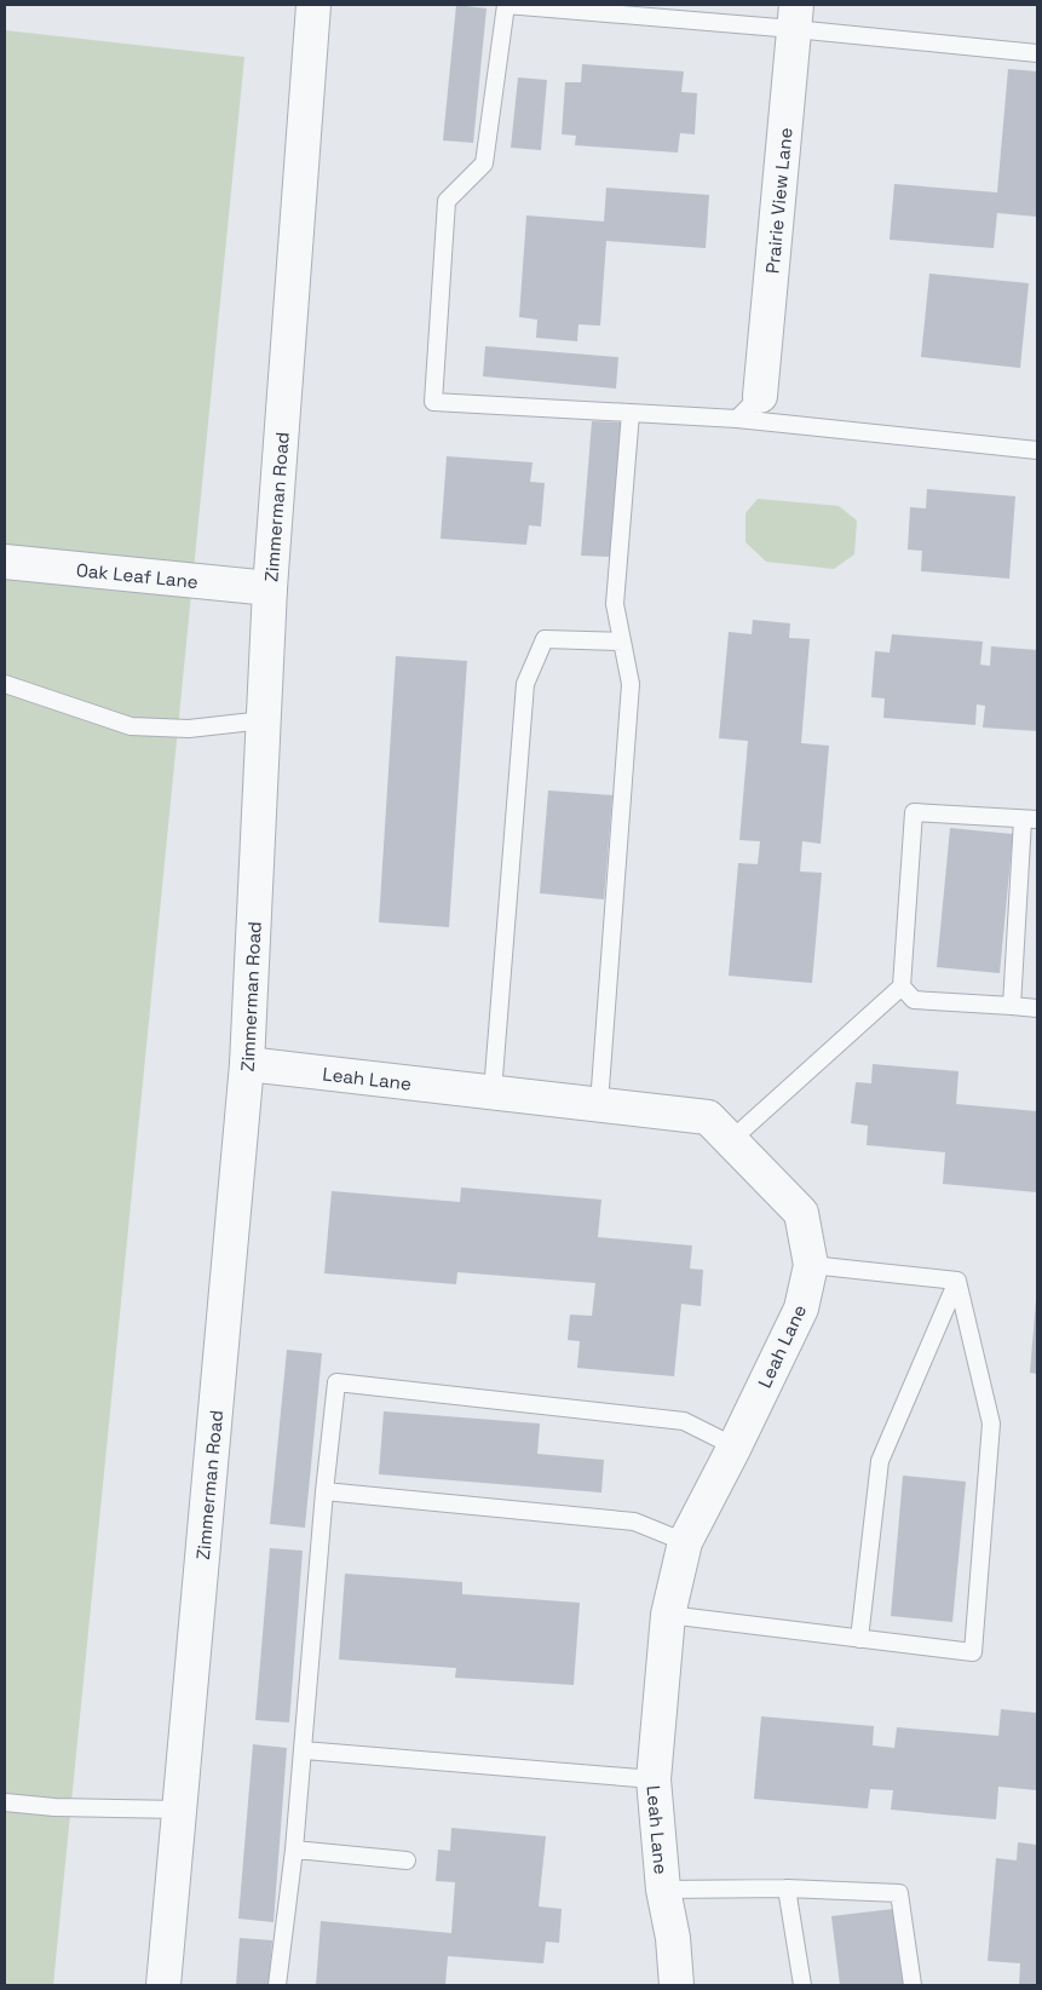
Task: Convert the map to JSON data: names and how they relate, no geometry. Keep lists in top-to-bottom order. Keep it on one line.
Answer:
{"streets":{"street":["Prairie View Lane","Zimmerman Road","Oak Leaf Lane","Leah Lane"]},"crossings":[["Zimmerman Road","Oak Leaf Lane"],["Zimmerman Road","Leah Lane"]]}
